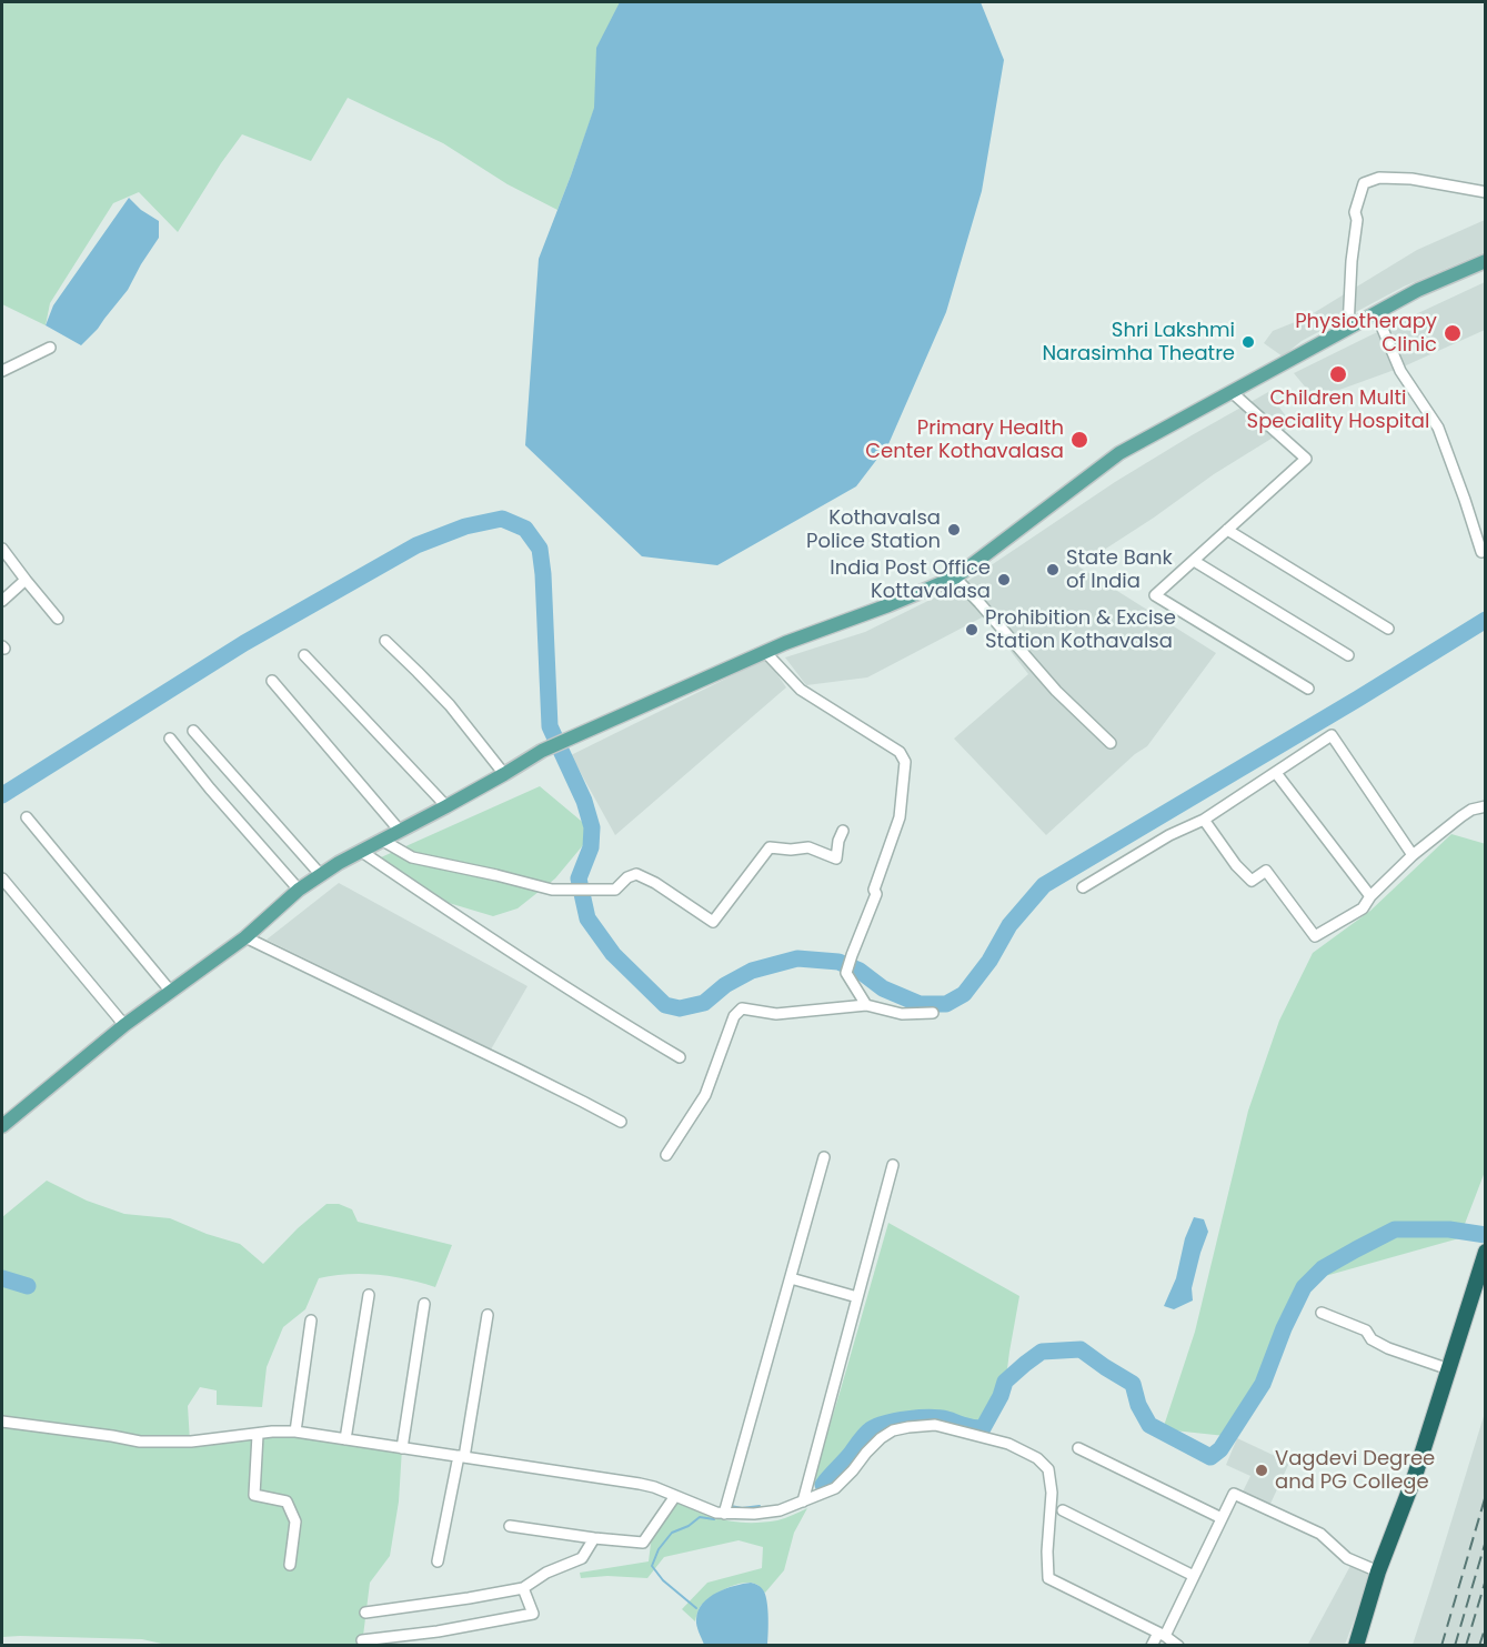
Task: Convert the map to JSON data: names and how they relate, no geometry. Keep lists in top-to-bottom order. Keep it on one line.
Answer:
{"places":["Physiotherapy Clinic","Shri Lakshmi Narasimha Theatre","Children Multi Speciality Hospital","Primary Health Center Kothavalasa","Kothavalsa Police Station","State Bank of India","India Post Office Kottavalasa","Prohibition & Excise Station Kothavalsa","Vagdevi Degree and PG College"]}
